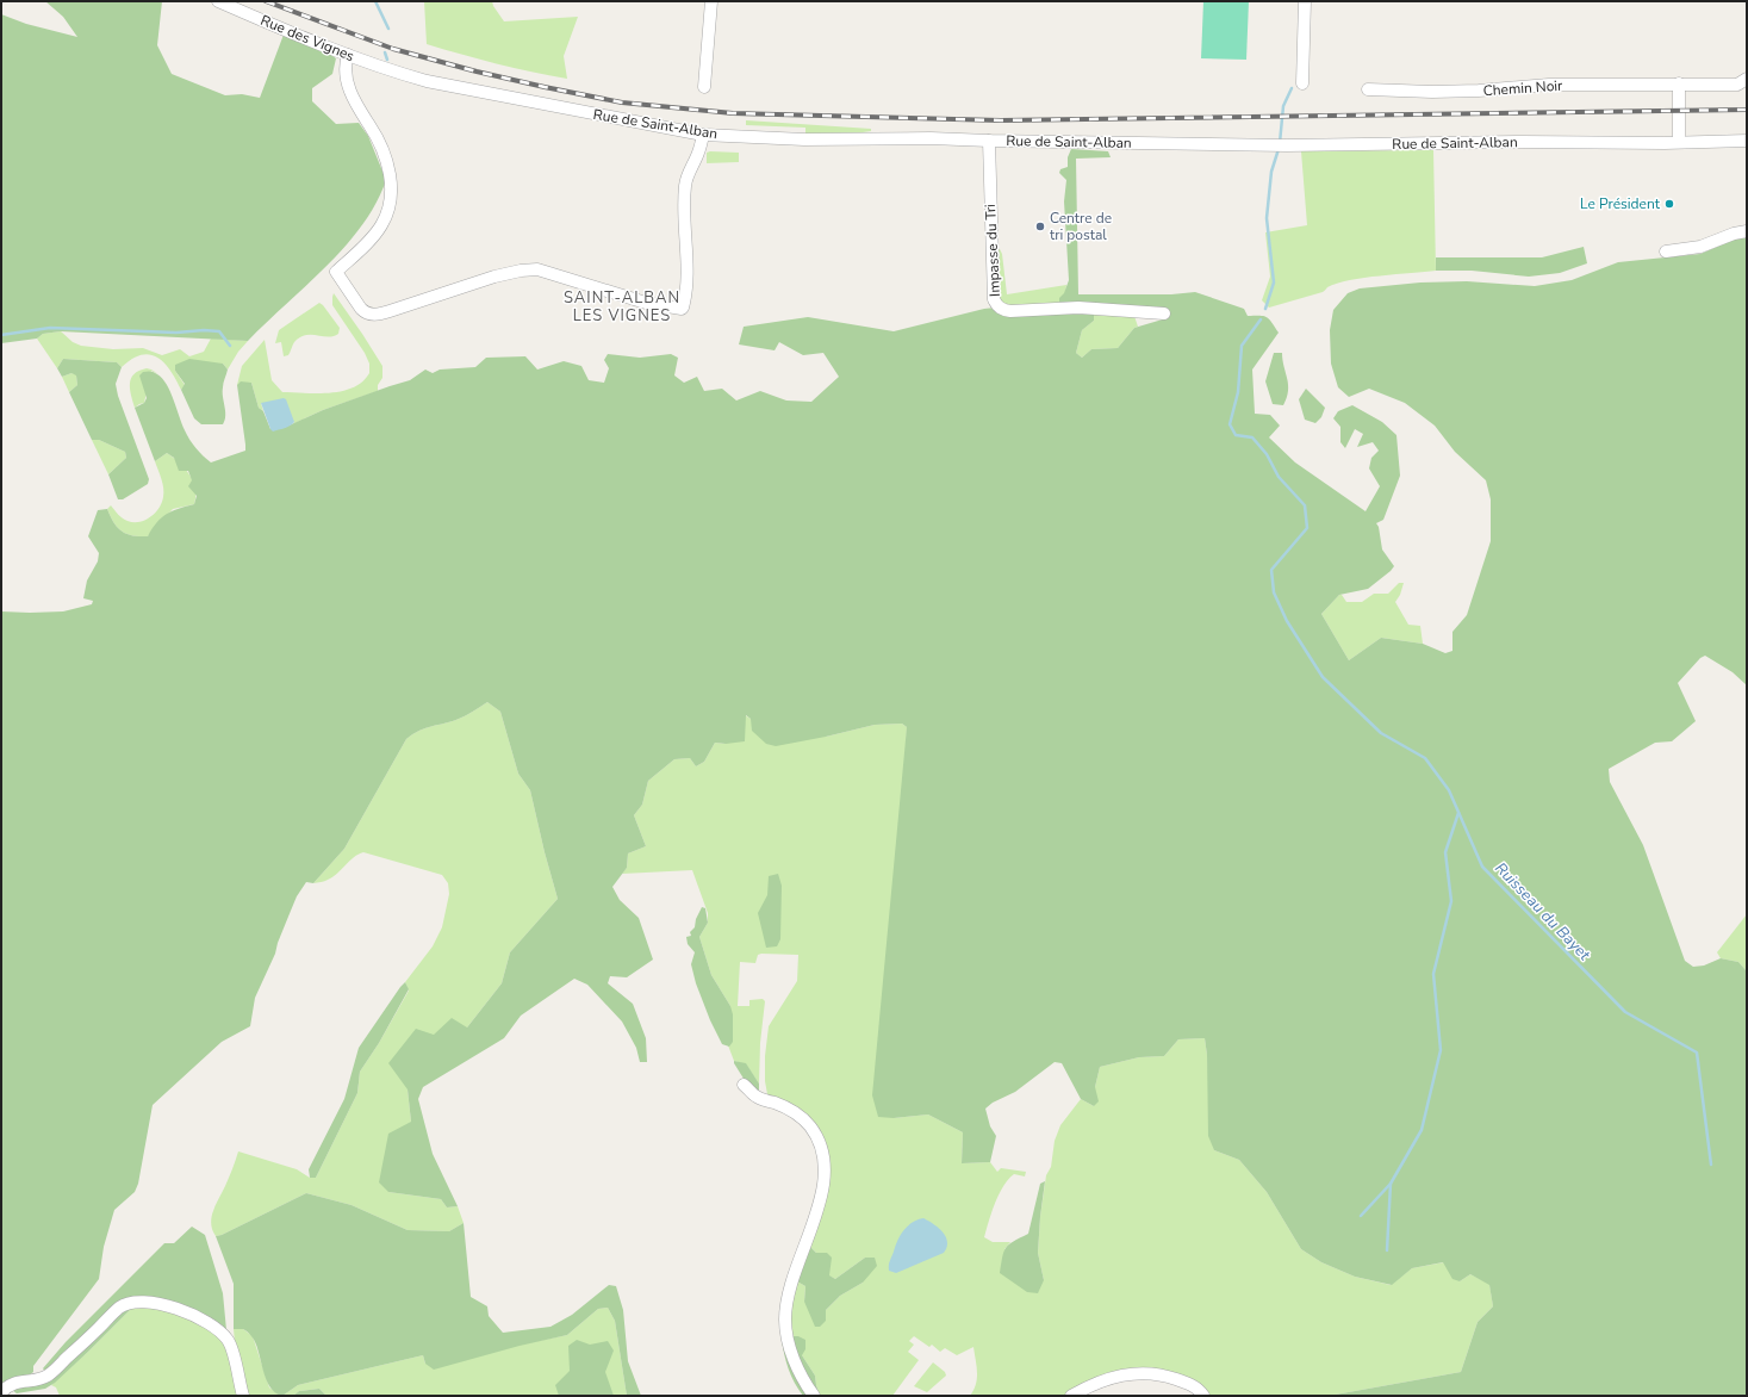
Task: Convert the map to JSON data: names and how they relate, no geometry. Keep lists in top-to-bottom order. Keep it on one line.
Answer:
{"streets":{"street":["Rue des Vignes","Chemin Noir","Rue de Saint-Alban","Impasse du Tri"]},"crossings":[["Rue des Vignes","Rue de Saint-Alban"],["Rue de Saint-Alban","Impasse du Tri"]],"districts":["SAINT-ALBAN LES VIGNES"],"water":["Ruisseau du Bayet"],"places":["Le Président","Centre de tri postal"]}
